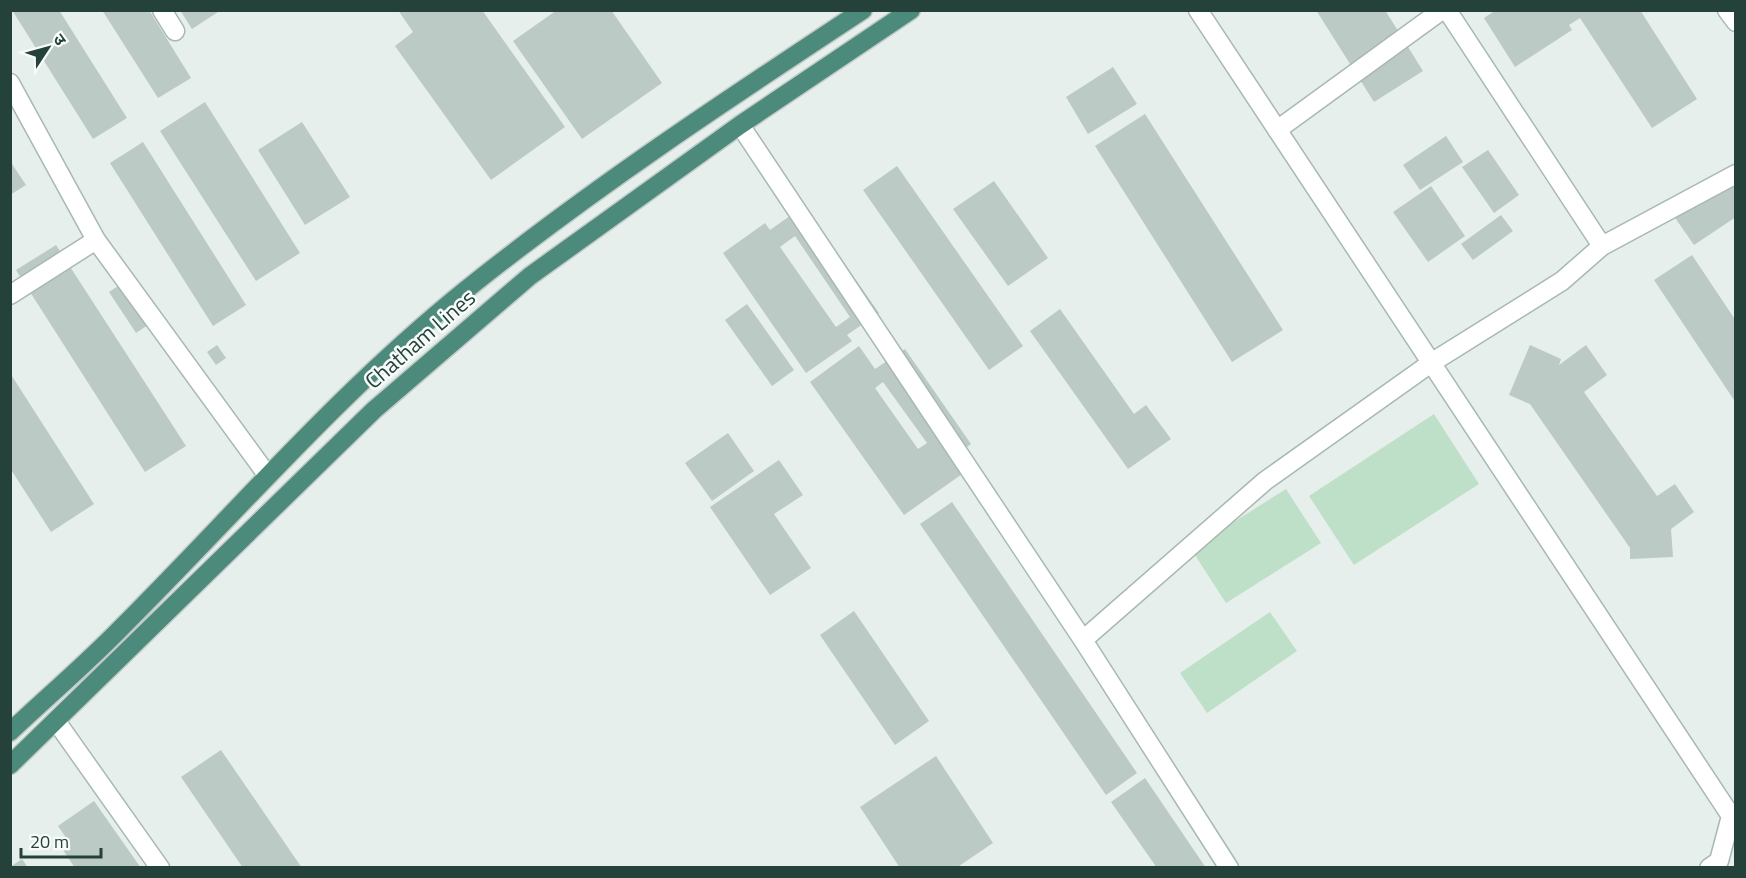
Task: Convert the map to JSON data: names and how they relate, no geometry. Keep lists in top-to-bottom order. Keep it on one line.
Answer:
{"streets":{"highway":["Chatham Lines"]},"scale_bar":"20 m","north":"top right"}
